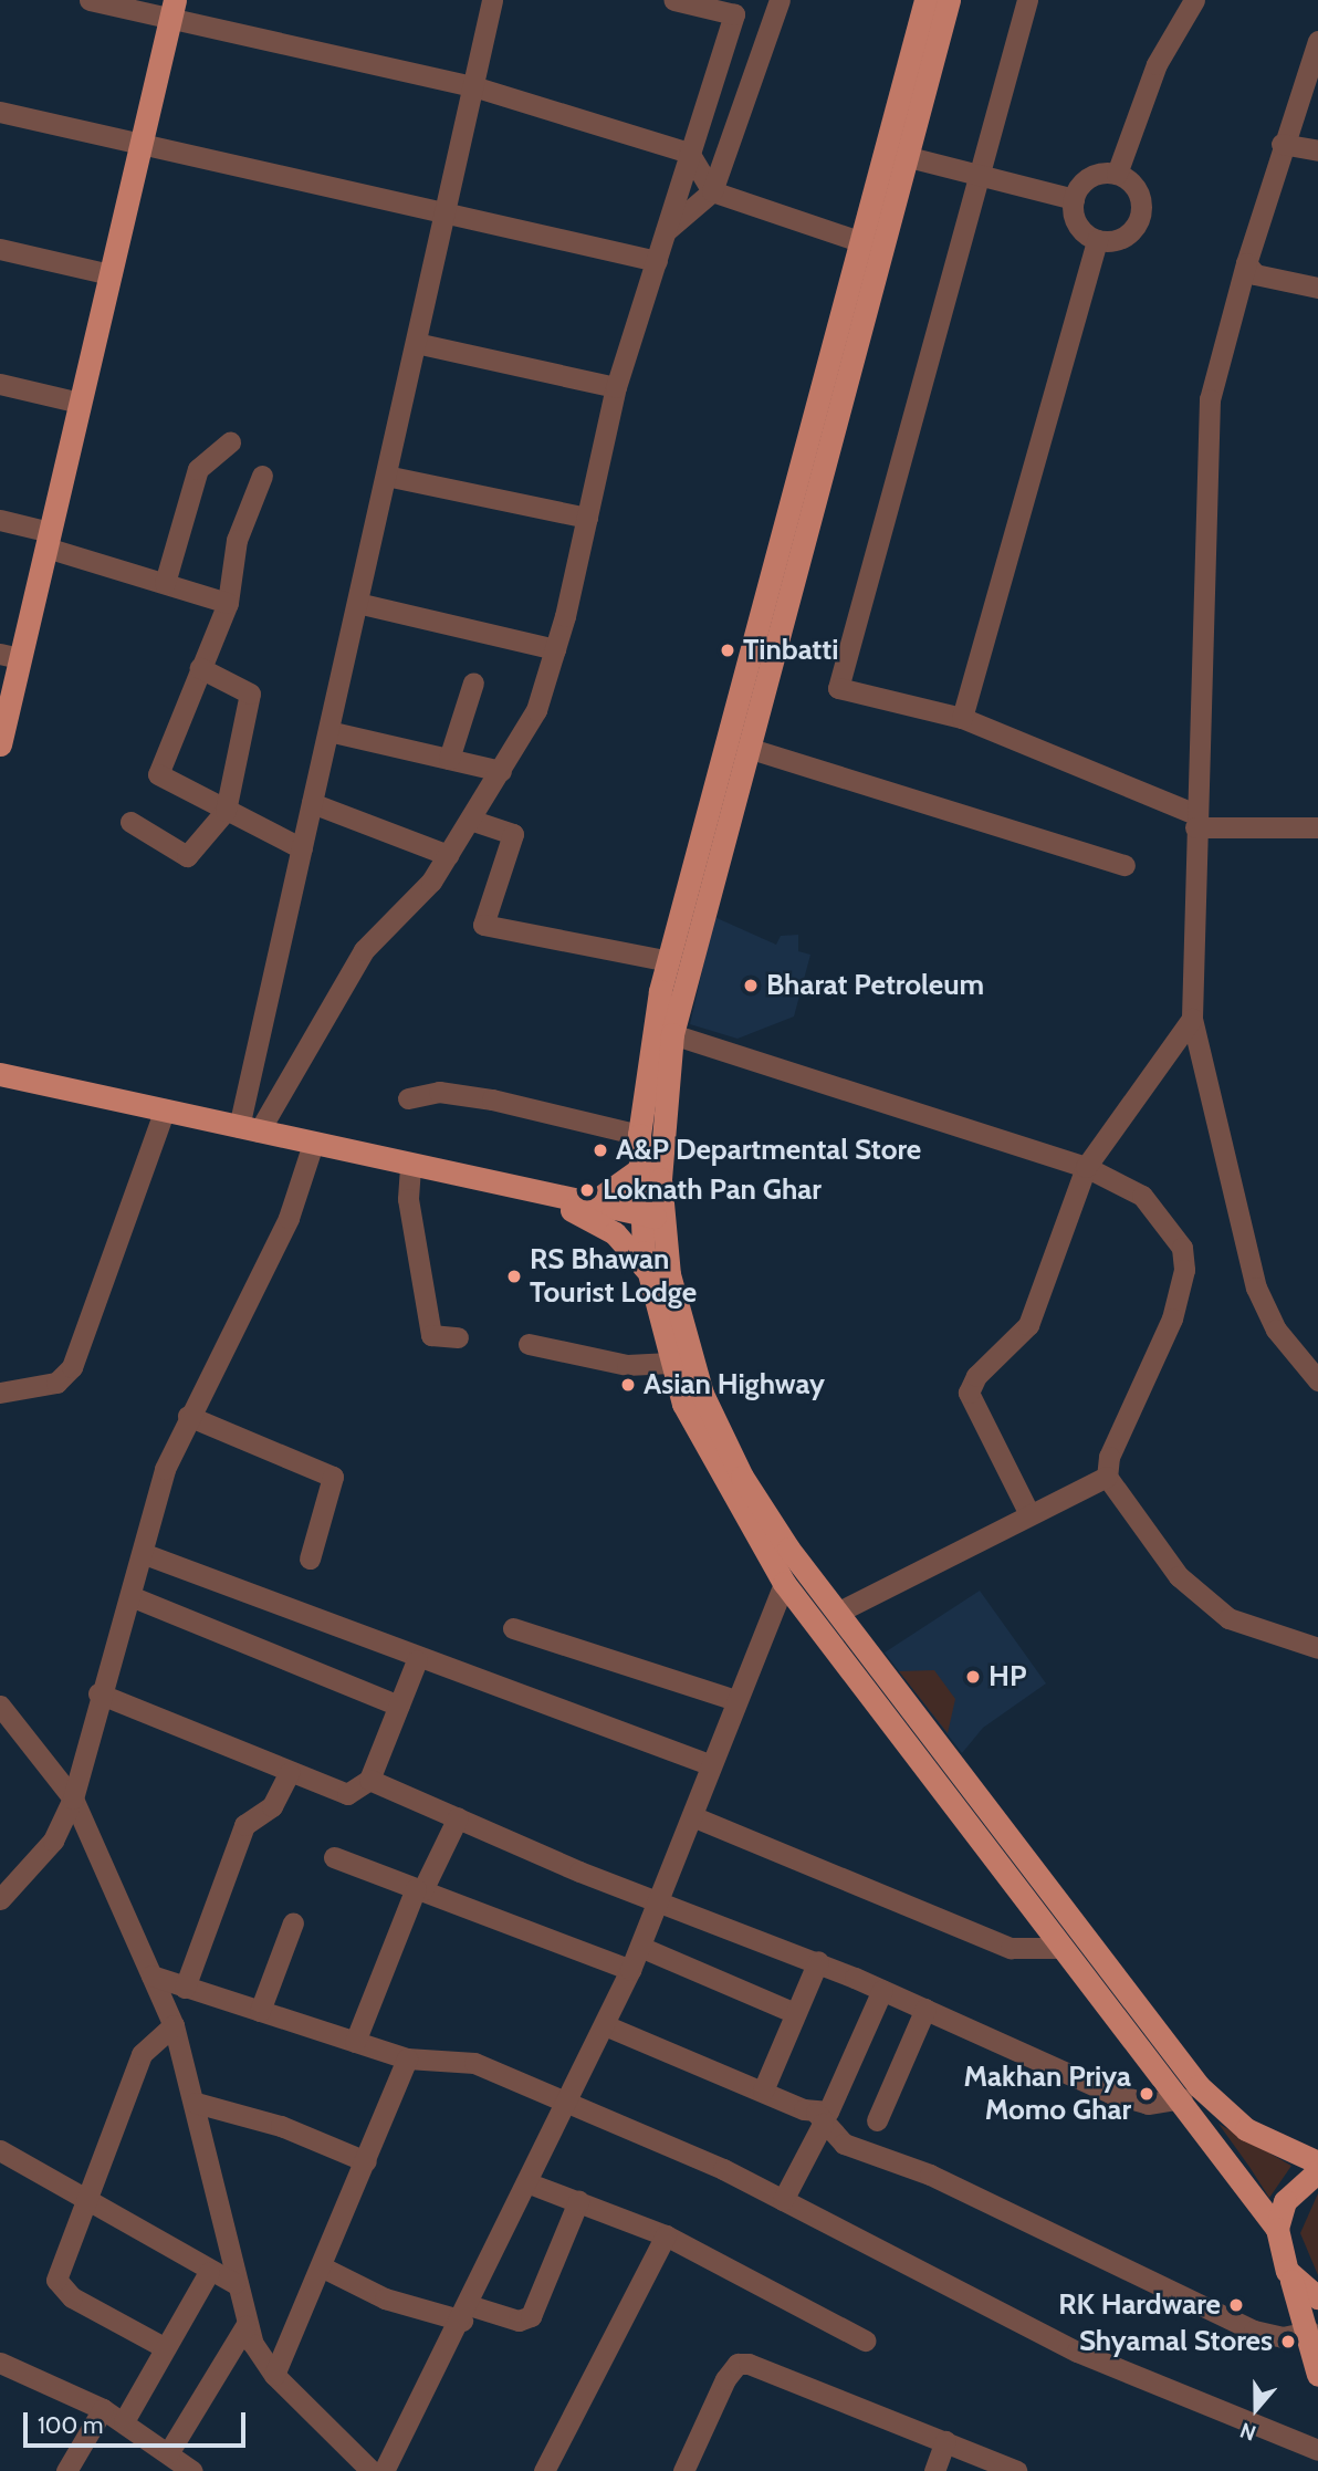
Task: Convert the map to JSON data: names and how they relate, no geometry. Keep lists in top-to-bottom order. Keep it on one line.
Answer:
{"places":["Tinbatti","Bharat Petroleum","A&P Departmental Store","Loknath Pan Ghar","RS Bhawan Tourist Lodge","Asian Highway","HP","Makhan Priya Momo Ghar","RK Hardware","Shyamal Stores"],"scale_bar":"100 m","north":"bottom"}
